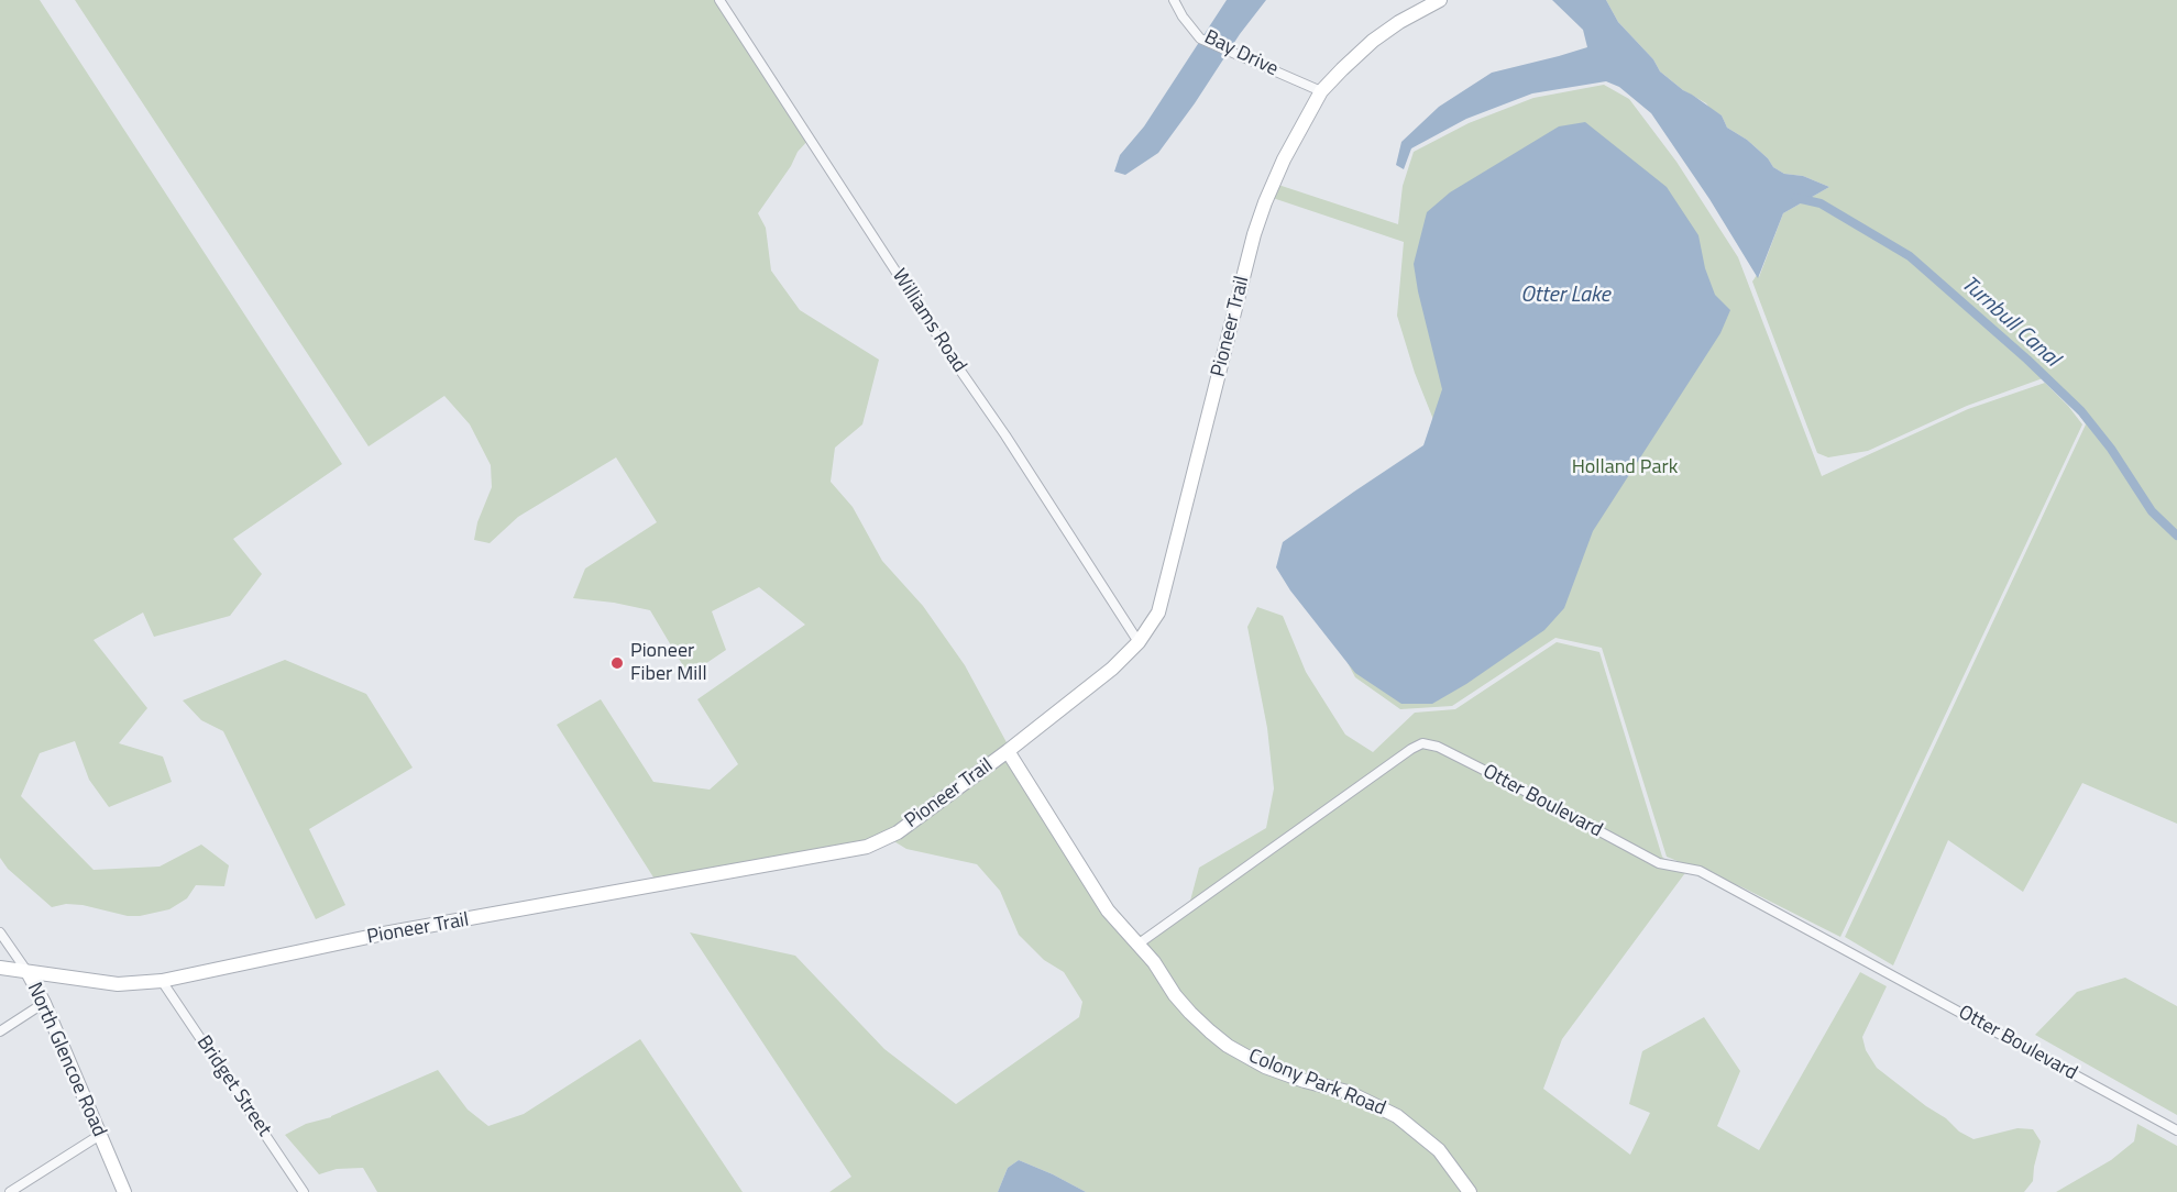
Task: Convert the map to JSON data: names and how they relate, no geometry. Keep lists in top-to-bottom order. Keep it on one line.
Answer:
{"streets":{"street":["Bay Drive","Williams Road","Pioneer Trail","Otter Boulevard","North Glencoe Road","Colony Park Road","Bridget Street"]},"crossings":[["Bay Drive","Pioneer Trail"],["Williams Road","Pioneer Trail"],["Pioneer Trail","North Glencoe Road"],["Pioneer Trail","Bridget Street"],["Otter Boulevard","Colony Park Road"]],"water":["Otter Lake","Turnbull Canal"],"parks":["Holland Park"],"places":["Pioneer Fiber Mill"]}
